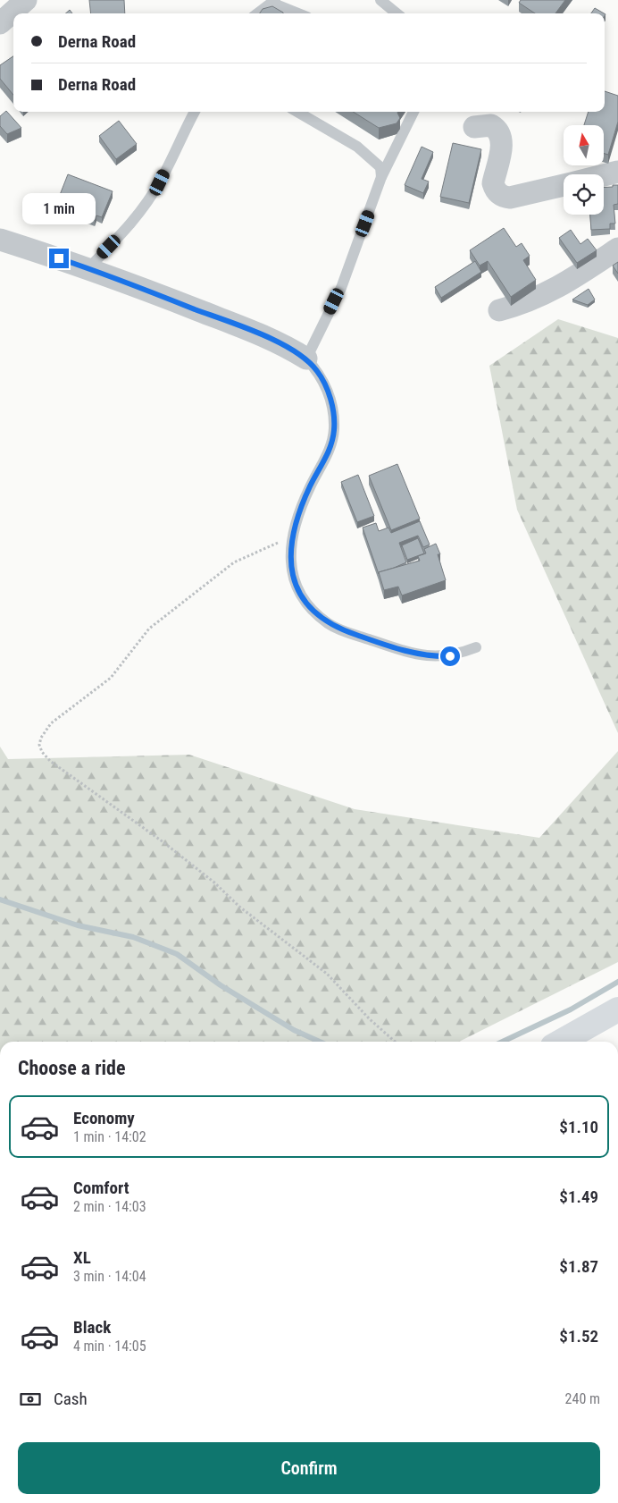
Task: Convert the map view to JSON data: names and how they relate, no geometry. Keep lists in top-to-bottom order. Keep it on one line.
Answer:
{"north":"top","page":{"banner":["Derna Road","Derna Road"],"bubble":"1 min","heading":"Choose a ride","list":[{"name":"Economy","note":"1 min · 14:02","value":"$1.10"},{"name":"Comfort","note":"2 min · 14:03","value":"$1.49"},{"name":"XL","note":"3 min · 14:04","value":"$1.87"},{"name":"Black","note":"4 min · 14:05","value":"$1.52"}],"pay":["Cash","240 m"],"buttons":"Confirm"}}
